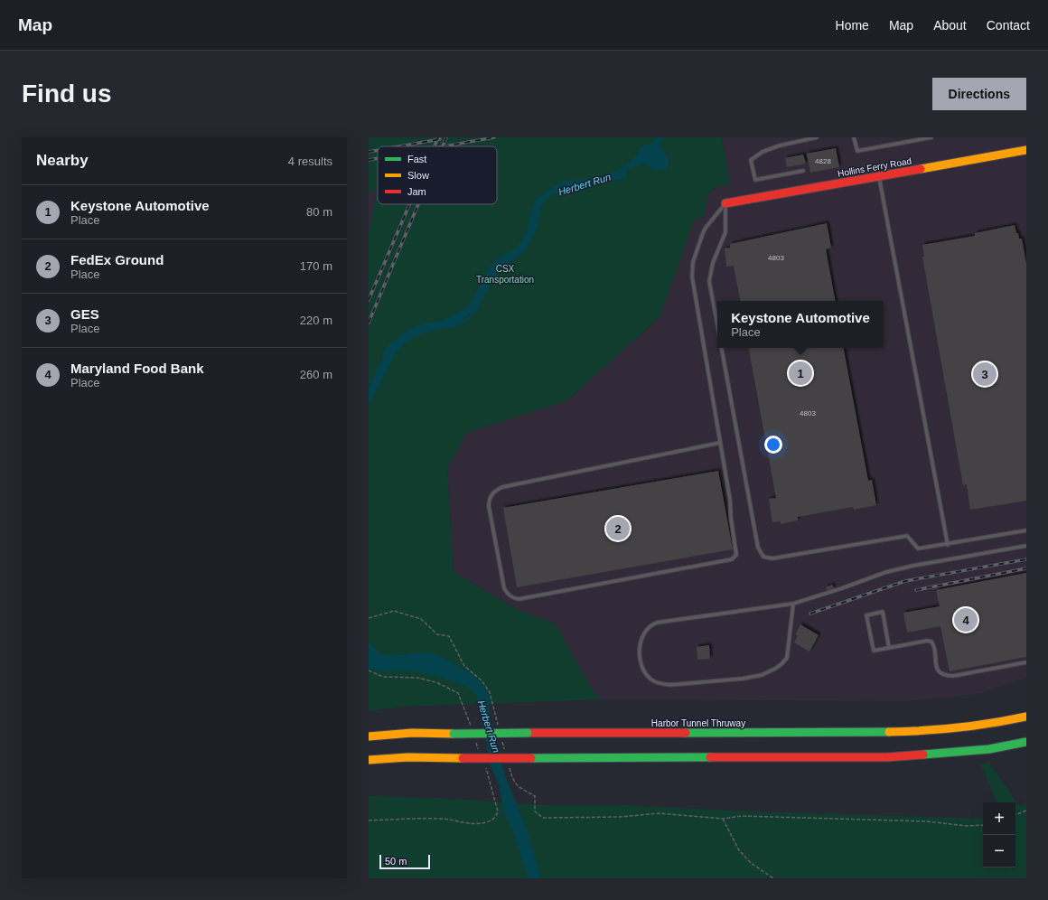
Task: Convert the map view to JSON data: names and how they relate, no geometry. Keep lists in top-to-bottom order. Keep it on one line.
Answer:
{"streets":{"main road":["Hollins Ferry Road","Harbor Tunnel Thruway"]},"water":["Herbert Run"],"parks":["CSX Transportation"],"house_numbers":["4828","4803","4803"],"legend":["Fast","Slow","Jam"],"scale_bar":"50 m","page":{"header":"Map","nav":["Home","Map","About","Contact"],"buttons":"Directions","title":"Find us","heading":["Nearby","4 results"],"list":[{"mark":"1","name":"Keystone Automotive","note":"Place","value":"80 m"},{"mark":"2","name":"FedEx Ground","note":"Place","value":"170 m"},{"mark":"3","name":"GES","note":"Place","value":"220 m"},{"mark":"4","name":"Maryland Food Bank","note":"Place","value":"260 m"}],"popup":["Keystone Automotive","Place"],"pins":["1","3","2","4"],"map_buttons":["+","−"],"scale":"50 m"}}
